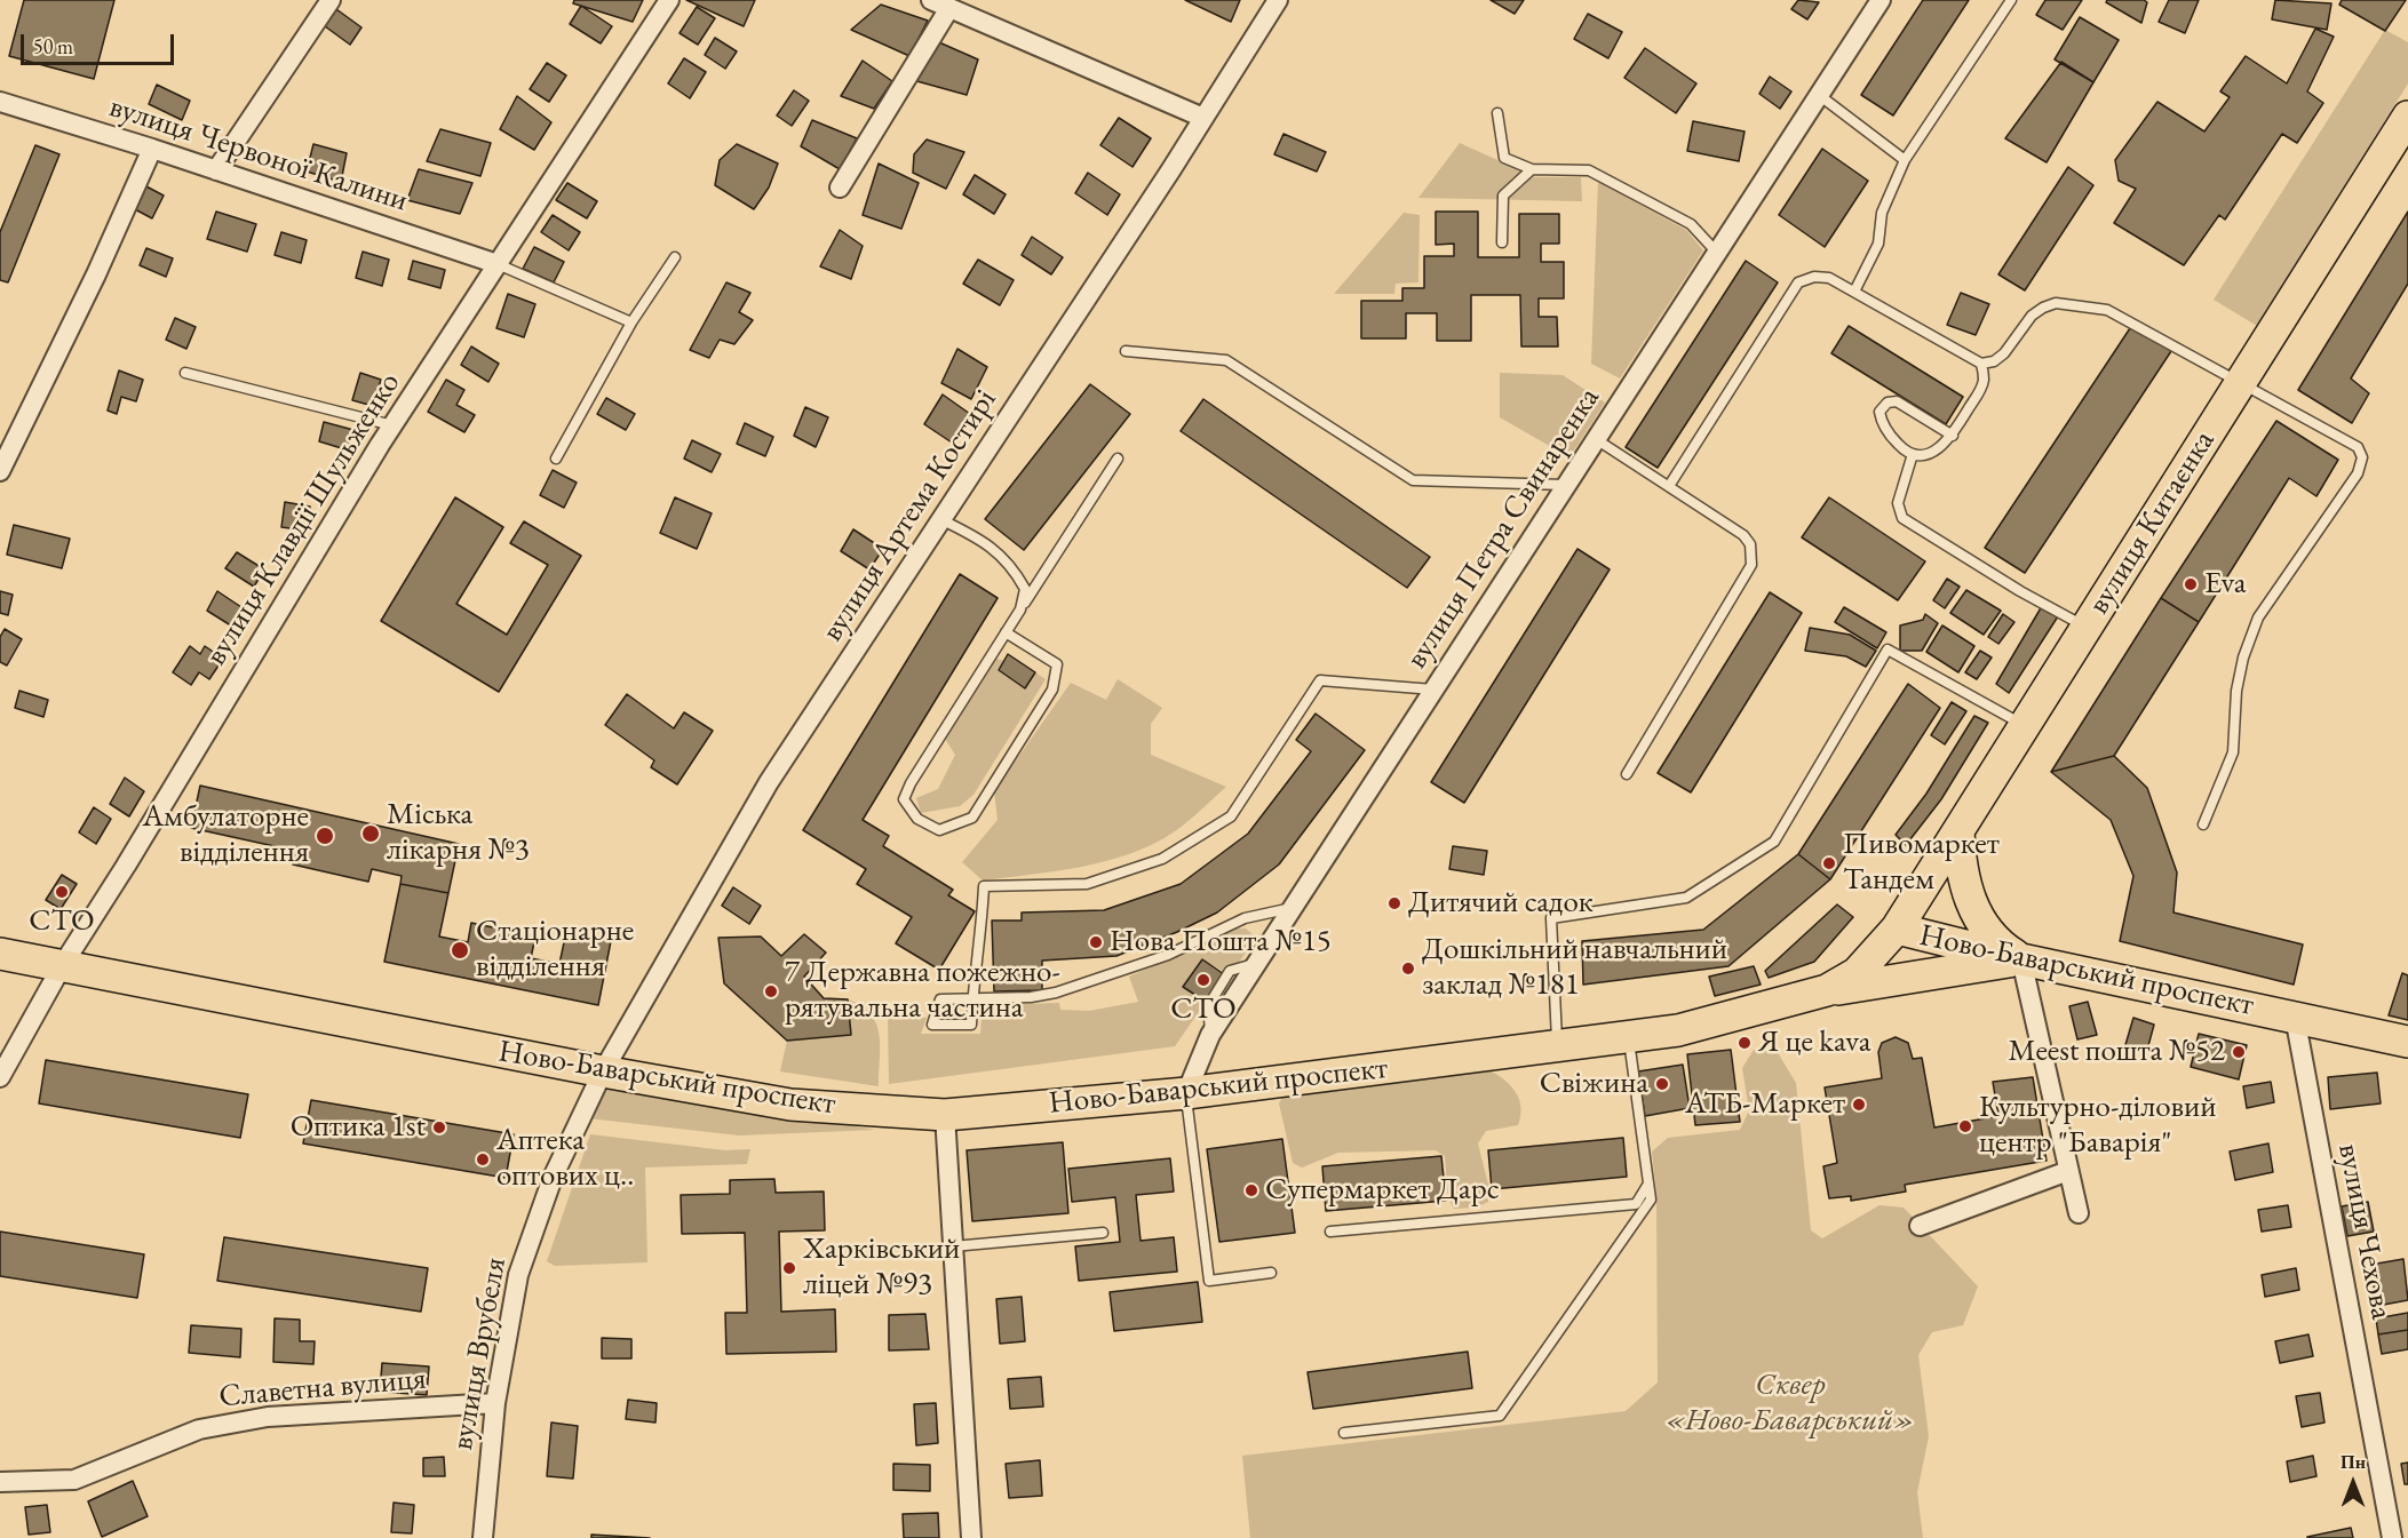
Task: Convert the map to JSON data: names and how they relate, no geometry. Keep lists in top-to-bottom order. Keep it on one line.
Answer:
{"streets":{"main road":["вулиця Китаєнка","Ново-Баварський проспект"],"street":["вулиця Червоної Калини","вулиця Артема Костирі","вулиця Клавдії Шульженко","вулиця Петра Свинаренка","вулиця Чехова","вулиця Врубеля","Славетна вулиця"]},"crossings":[["вулиця Червоної Калини","вулиця Клавдії Шульженко"],["вулиця Артема Костирі","Ново-Баварський проспект"],["вулиця Артема Костирі","вулиця Врубеля"],["вулиця Клавдії Шульженко","Ново-Баварський проспект"],["вулиця Китаєнка","Ново-Баварський проспект"],["вулиця Петра Свинаренка","Ново-Баварський проспект"],["Ново-Баварський проспект","вулиця Чехова"],["Ново-Баварський проспект","вулиця Врубеля"],["вулиця Врубеля","Славетна вулиця"]],"parks":["Сквер «Ново-Баварський»"],"places":["Eva","Міська лікарня №3","Амбулаторне відділення","Пивомаркет Тандем","CTO","Дитячий садок","Нова Пошта №15","Стаціонарне відділення","Дошкільний навчальний заклад №181","СТО","7 Державна пожежно- рятувальна частина","Я це kava","Meest пошта №52","Свіжина","АТБ-Маркет","Культурно-діловий центр \"Баварія\"","Оптика 1st","Аптека оптових ц‥","Супермаркет Дарс","Харківський ліцей №93"],"scale_bar":"50 m","north":"top"}
